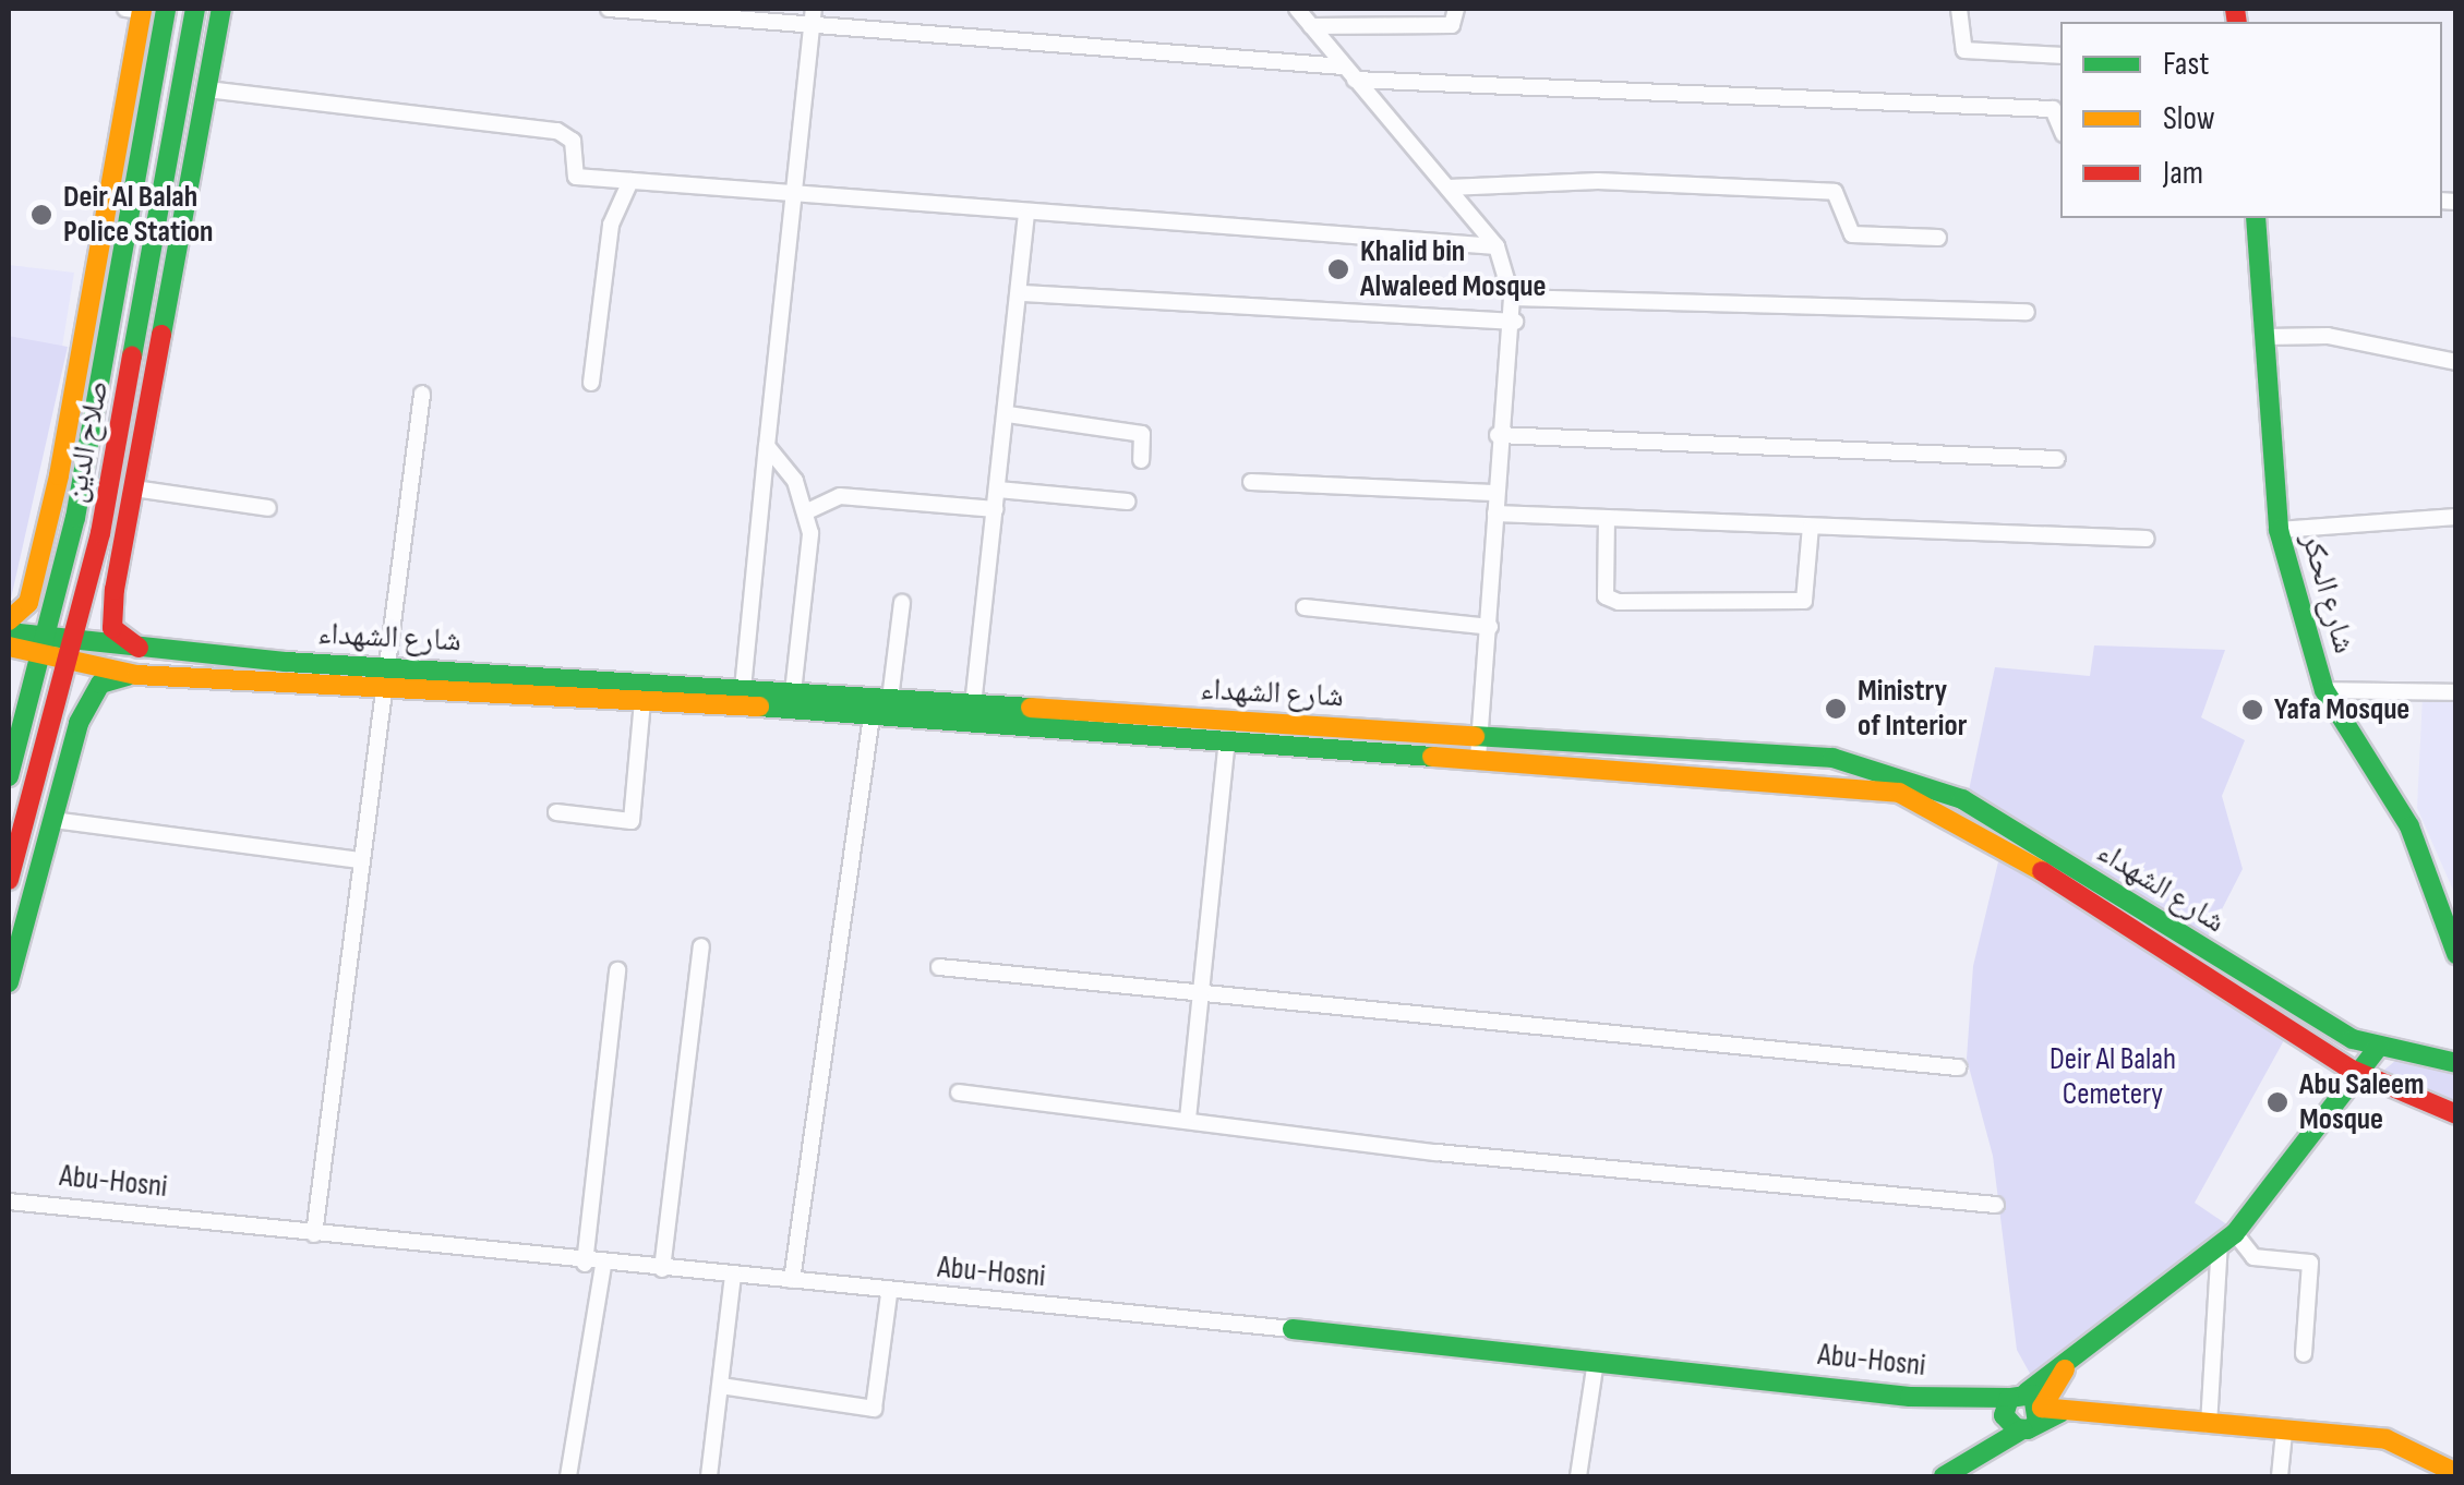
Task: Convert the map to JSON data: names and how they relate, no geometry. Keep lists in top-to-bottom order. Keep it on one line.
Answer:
{"streets":{"main road":["صلاح الدين","شارع الحكر","شارع الشهداء","Abu-Hosni"]},"crossings":[["صلاح الدين","شارع الشهداء"]],"parks":["Deir Al Balah Cemetery"],"places":["Deir Al Balah Police Station","Khalid bin Alwaleed Mosque","Ministry of Interior","Yafa Mosque","Abu Saleem Mosque"],"legend":["Fast","Slow","Jam"]}
